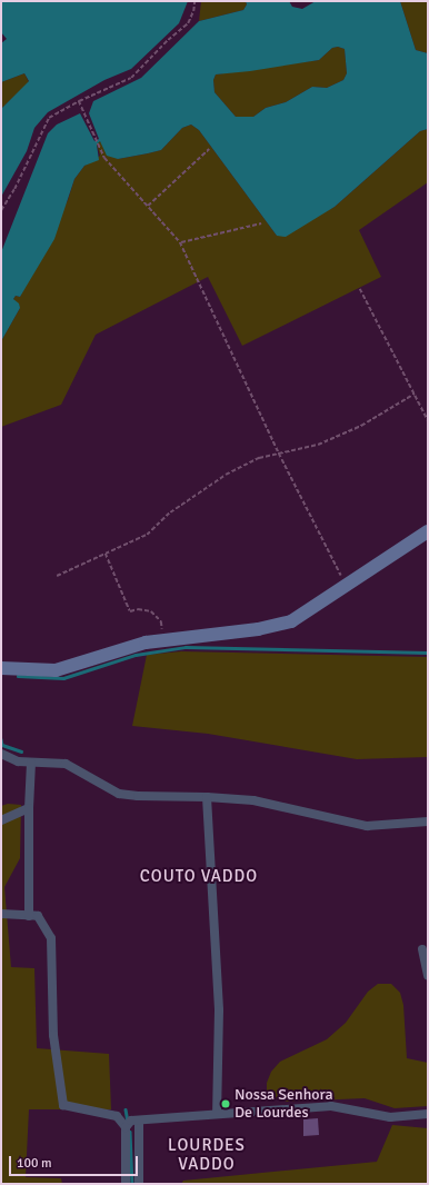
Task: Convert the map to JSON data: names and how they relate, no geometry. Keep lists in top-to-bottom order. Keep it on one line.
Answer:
{"districts":["COUTO VADDO","LOURDES VADDO"],"places":["Nossa Senhora De Lourdes"],"scale_bar":"100 m"}
